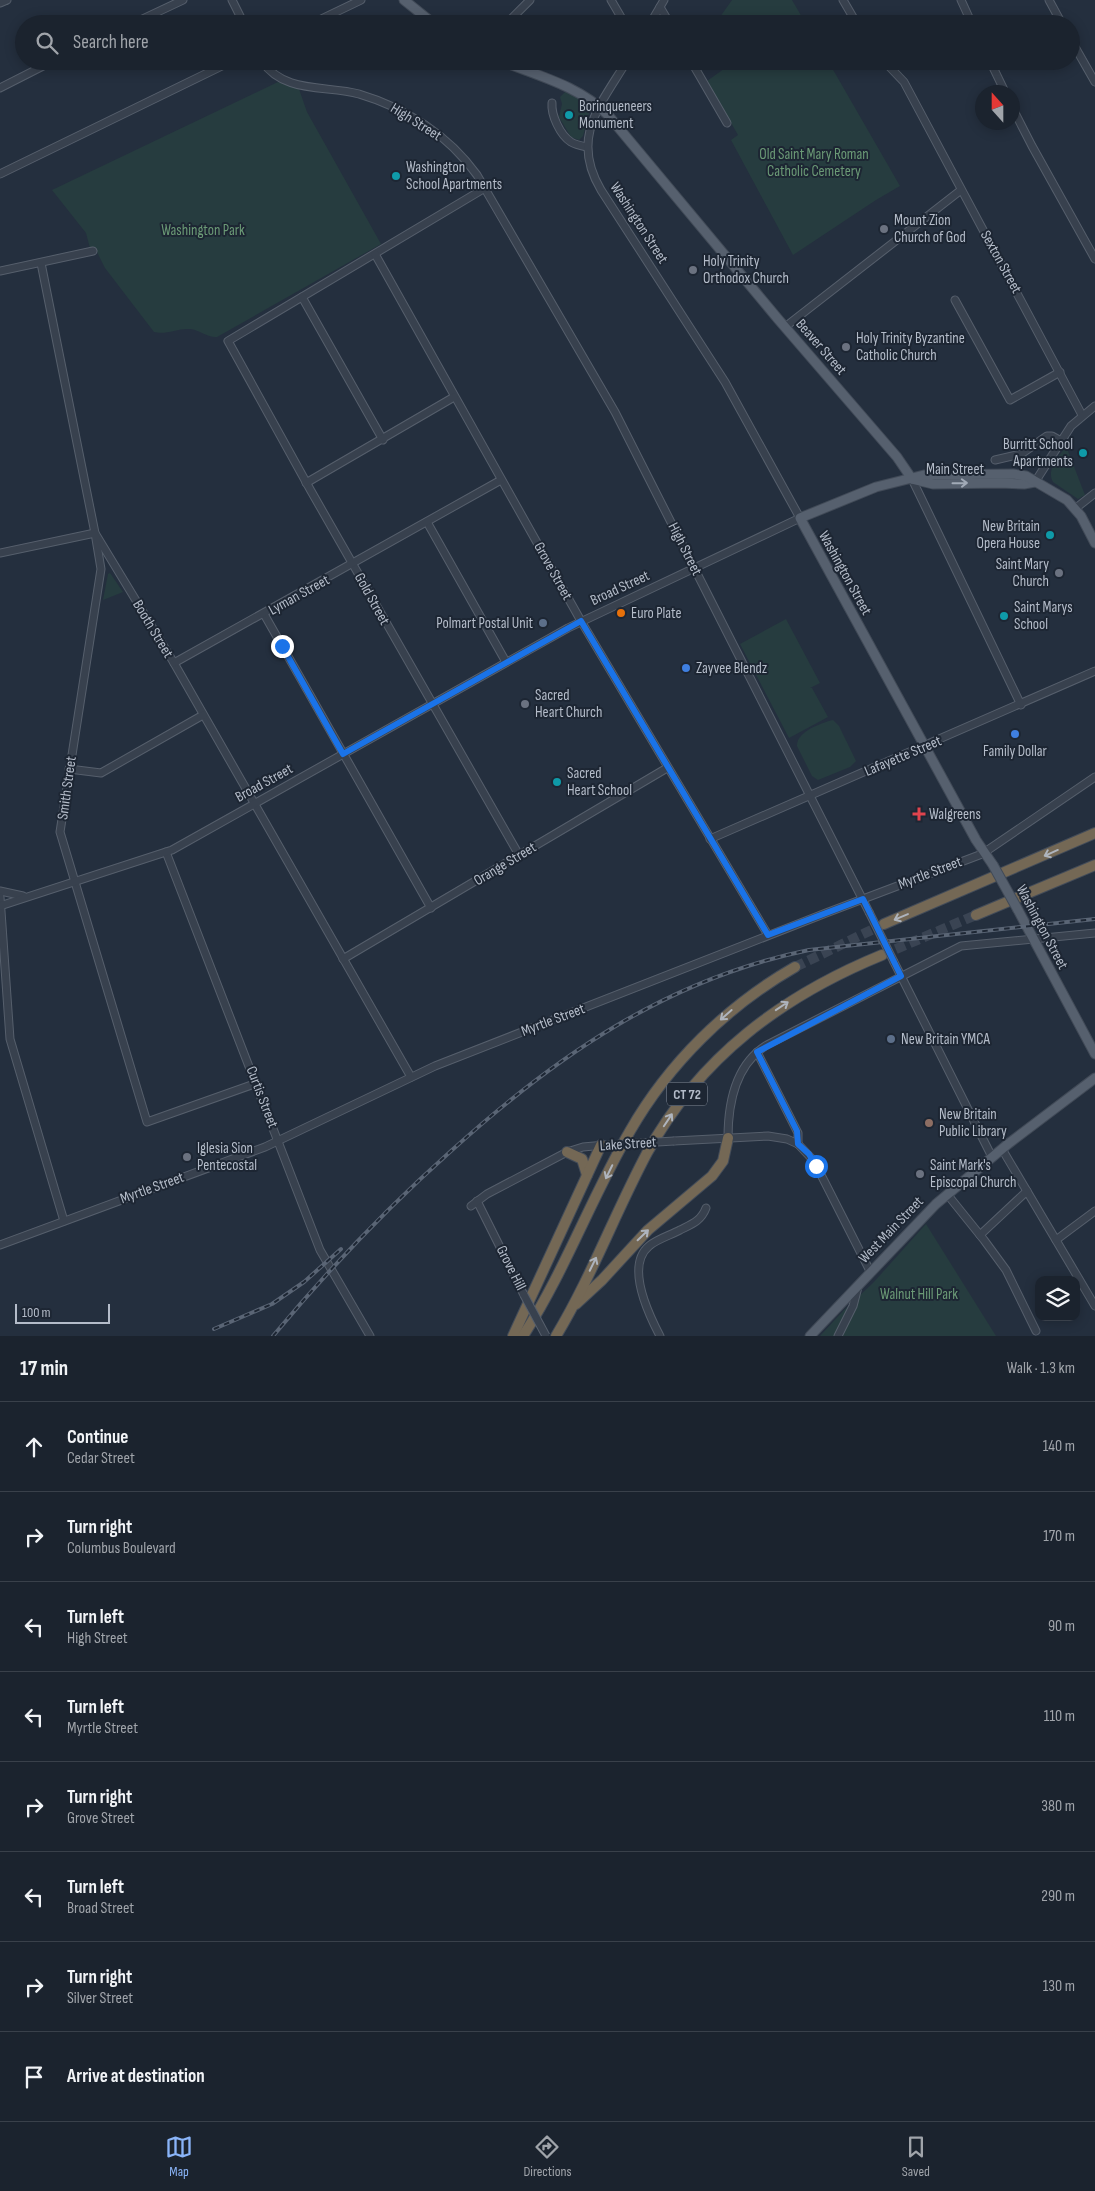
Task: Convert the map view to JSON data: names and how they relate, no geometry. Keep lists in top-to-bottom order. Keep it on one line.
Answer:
{"streets":{"highway":["CT 72"],"main road":["Washington Street","Beaver Street","Main Street","Broad Street","West Main Street"],"street":["High Street","Sexton Street","Grove Street","Lyman Street","Gold Street","Booth Street","Lafayette Street","Smith Street","Orange Street","Myrtle Street","Curtis Street","Lake Street","Grove Hill"]},"crossings":[["High Street","Broad Street"],["High Street","Lafayette Street"],["High Street","Myrtle Street"],["High Street","West Main Street"],["Washington Street","Beaver Street"],["Washington Street","Broad Street"],["Washington Street","Lafayette Street"],["Washington Street","Myrtle Street"],["Beaver Street","Main Street"],["Beaver Street","Broad Street"],["Beaver Street","Lafayette Street"],["Main Street","Broad Street"],["Grove Street","Broad Street"],["Grove Street","Lyman Street"],["Grove Street","Lafayette Street"],["Grove Street","Orange Street"],["Grove Street","Myrtle Street"],["Broad Street","Gold Street"],["Broad Street","Booth Street"],["Broad Street","Smith Street"],["Broad Street","Curtis Street"],["Lyman Street","Gold Street"],["Lyman Street","Booth Street"],["Gold Street","Orange Street"],["Booth Street","Smith Street"],["Booth Street","Orange Street"],["Booth Street","Myrtle Street"],["Smith Street","Curtis Street"],["Myrtle Street","Curtis Street"],["Lake Street","Grove Hill"]],"parks":["Old Saint Mary Roman Catholic Cemetery","Washington Park","Walnut Hill Park"],"places":{"other":["Borinqueneers Monument","Washington School Apartments","Mount Zion Church of God","Holy Trinity Orthodox Church","Holy Trinity Byzantine Catholic Church","Burritt School Apartments","New Britain Opera House","Saint Mary Church","Euro Plate","Saint Marys School","Polmart Postal Unit","Zayvee Blendz","Sacred Heart Church","Family Dollar","Sacred Heart School","New Britain YMCA","New Britain Public Library","Iglesia Sion Pentecostal","Saint Mark's Episcopal Church"],"health":["Walgreens"]},"scale_bar":"100 m","north":"top","page":{"search":"Search here","scale":"100 m","heading":["17 min","Walk · 1.3 km"],"list":[["Continue","Cedar Street","140 m"],["Turn right","Columbus Boulevard","170 m"],["Turn left","High Street","90 m"],["Turn left","Myrtle Street","110 m"],["Turn right","Grove Street","380 m"],["Turn left","Broad Street","290 m"],["Turn right","Silver Street","130 m"],"Arrive at destination"],"nav":["Map","Directions","Saved"]}}
